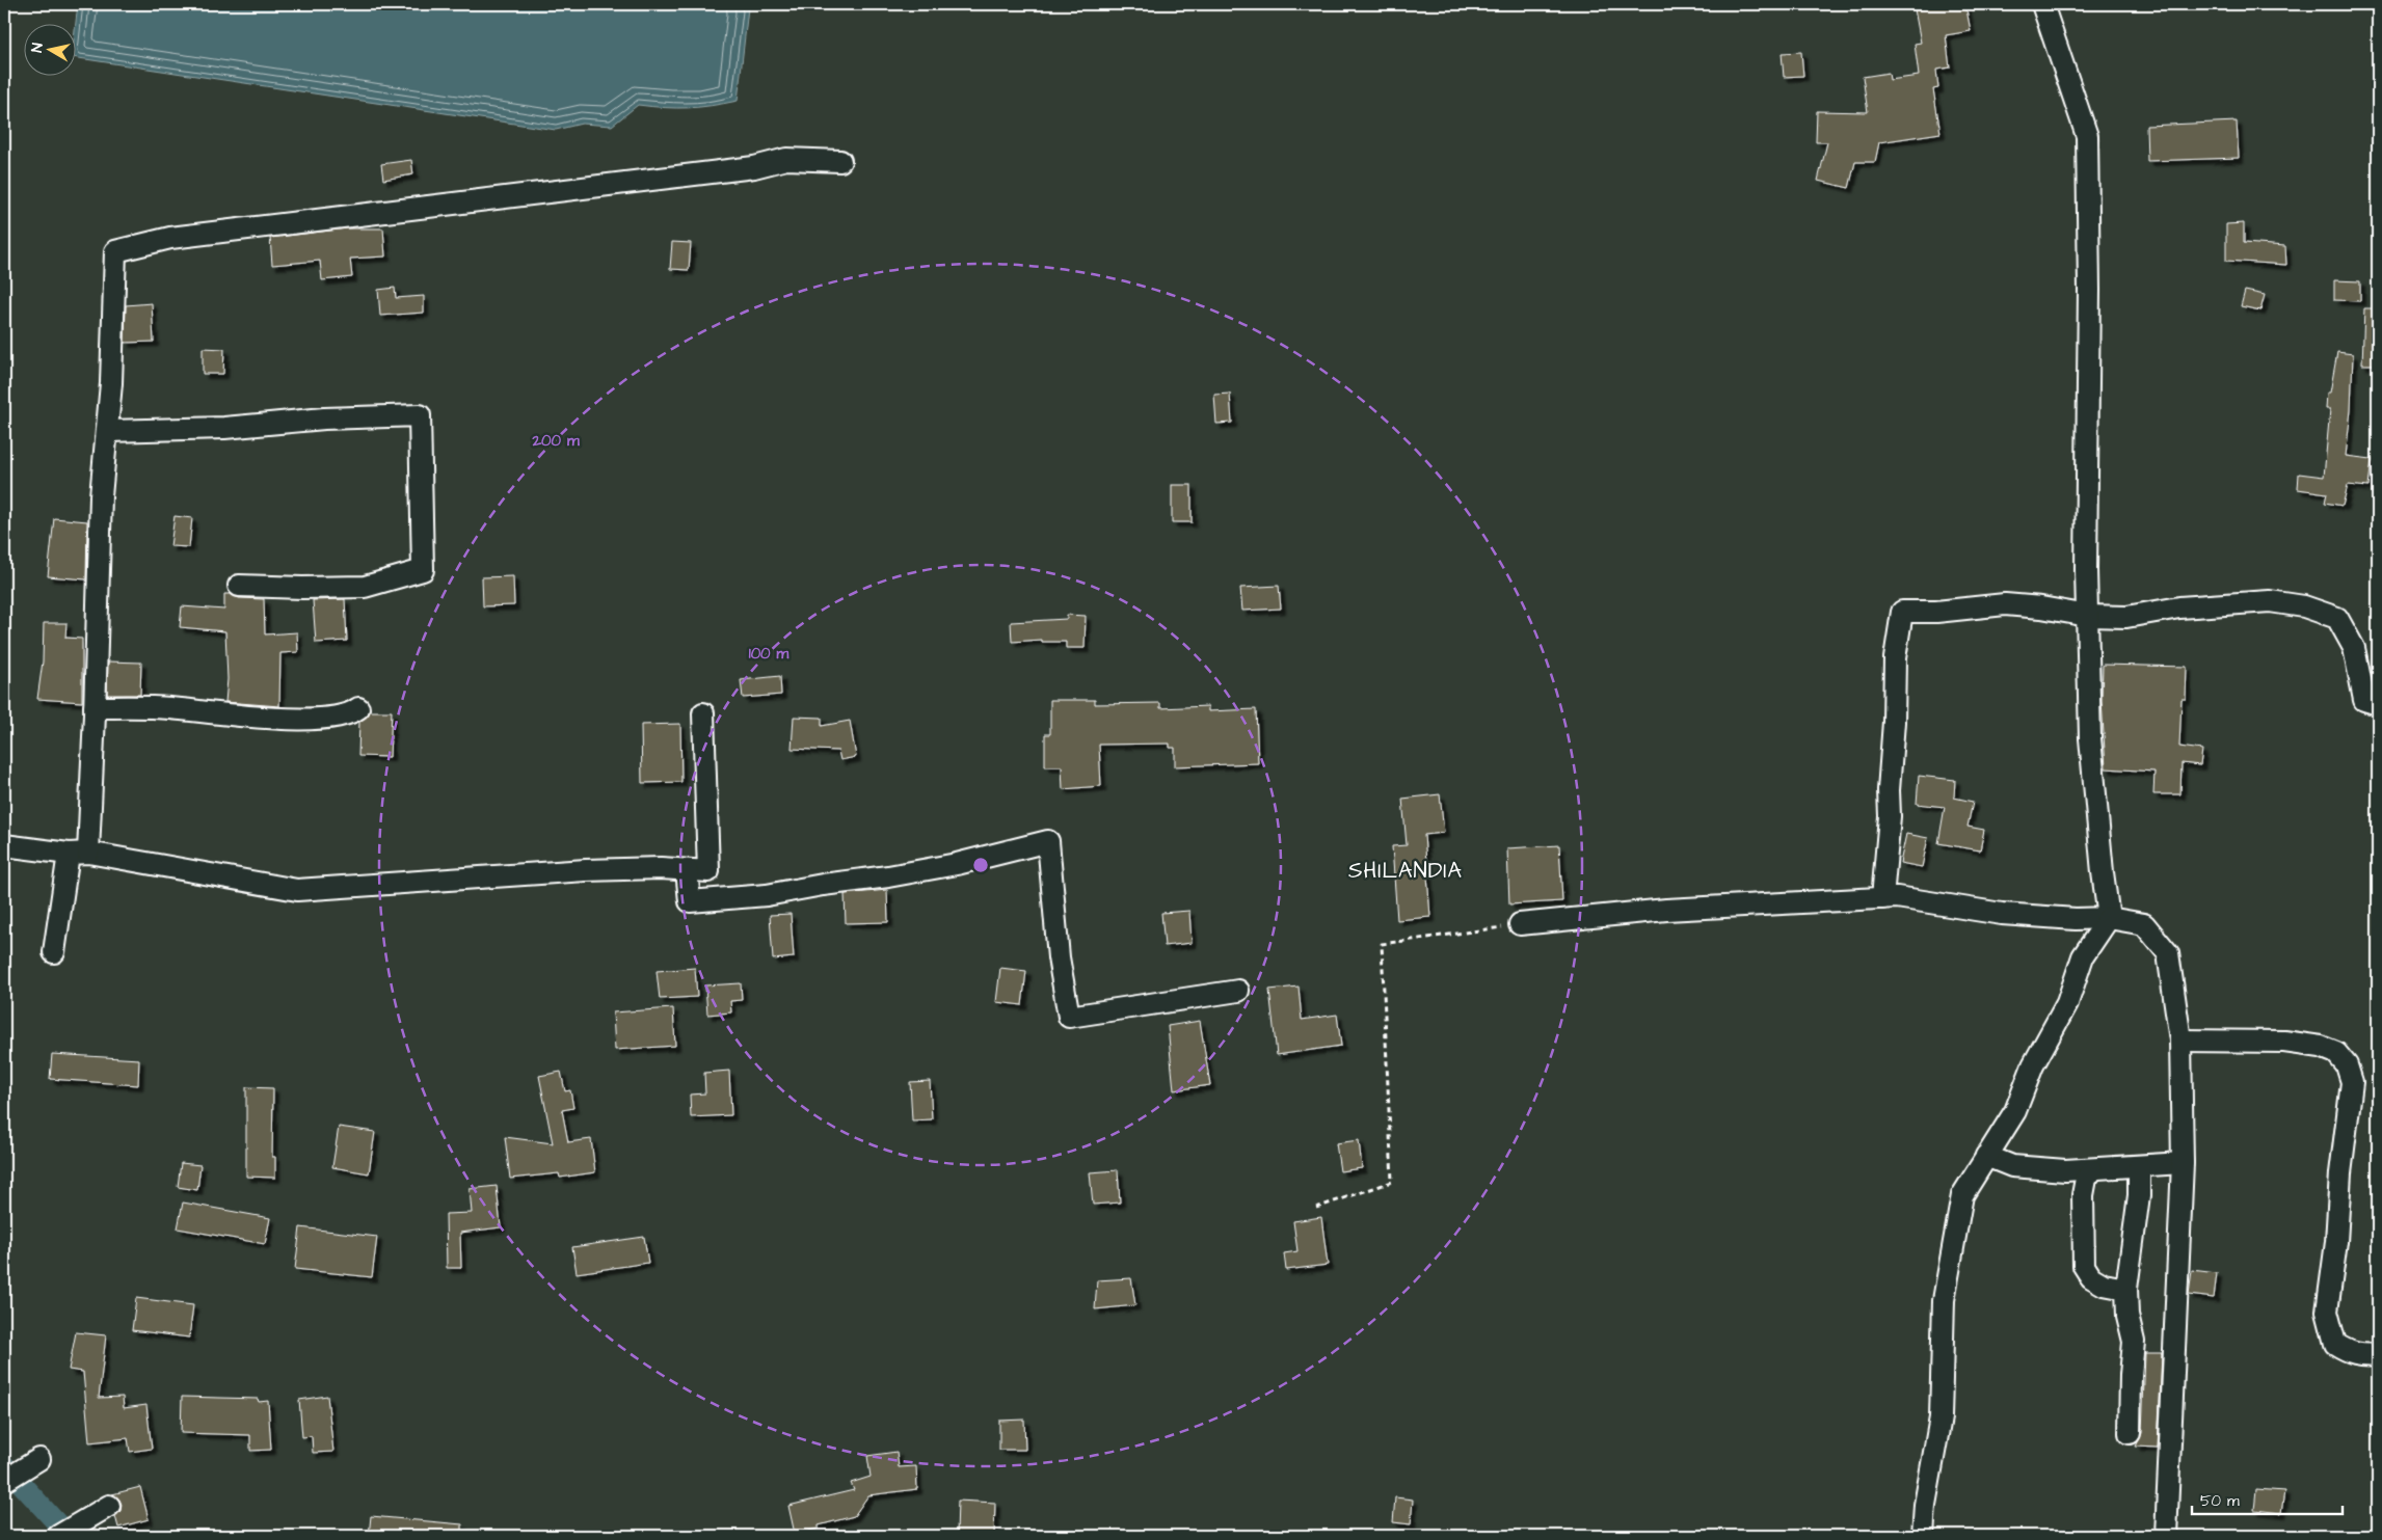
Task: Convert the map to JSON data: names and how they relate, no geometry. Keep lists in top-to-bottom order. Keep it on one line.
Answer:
{"districts":["SHILANDIA"],"scale_bar":"50 m","north":"left","rings":["200 m","100 m"]}
